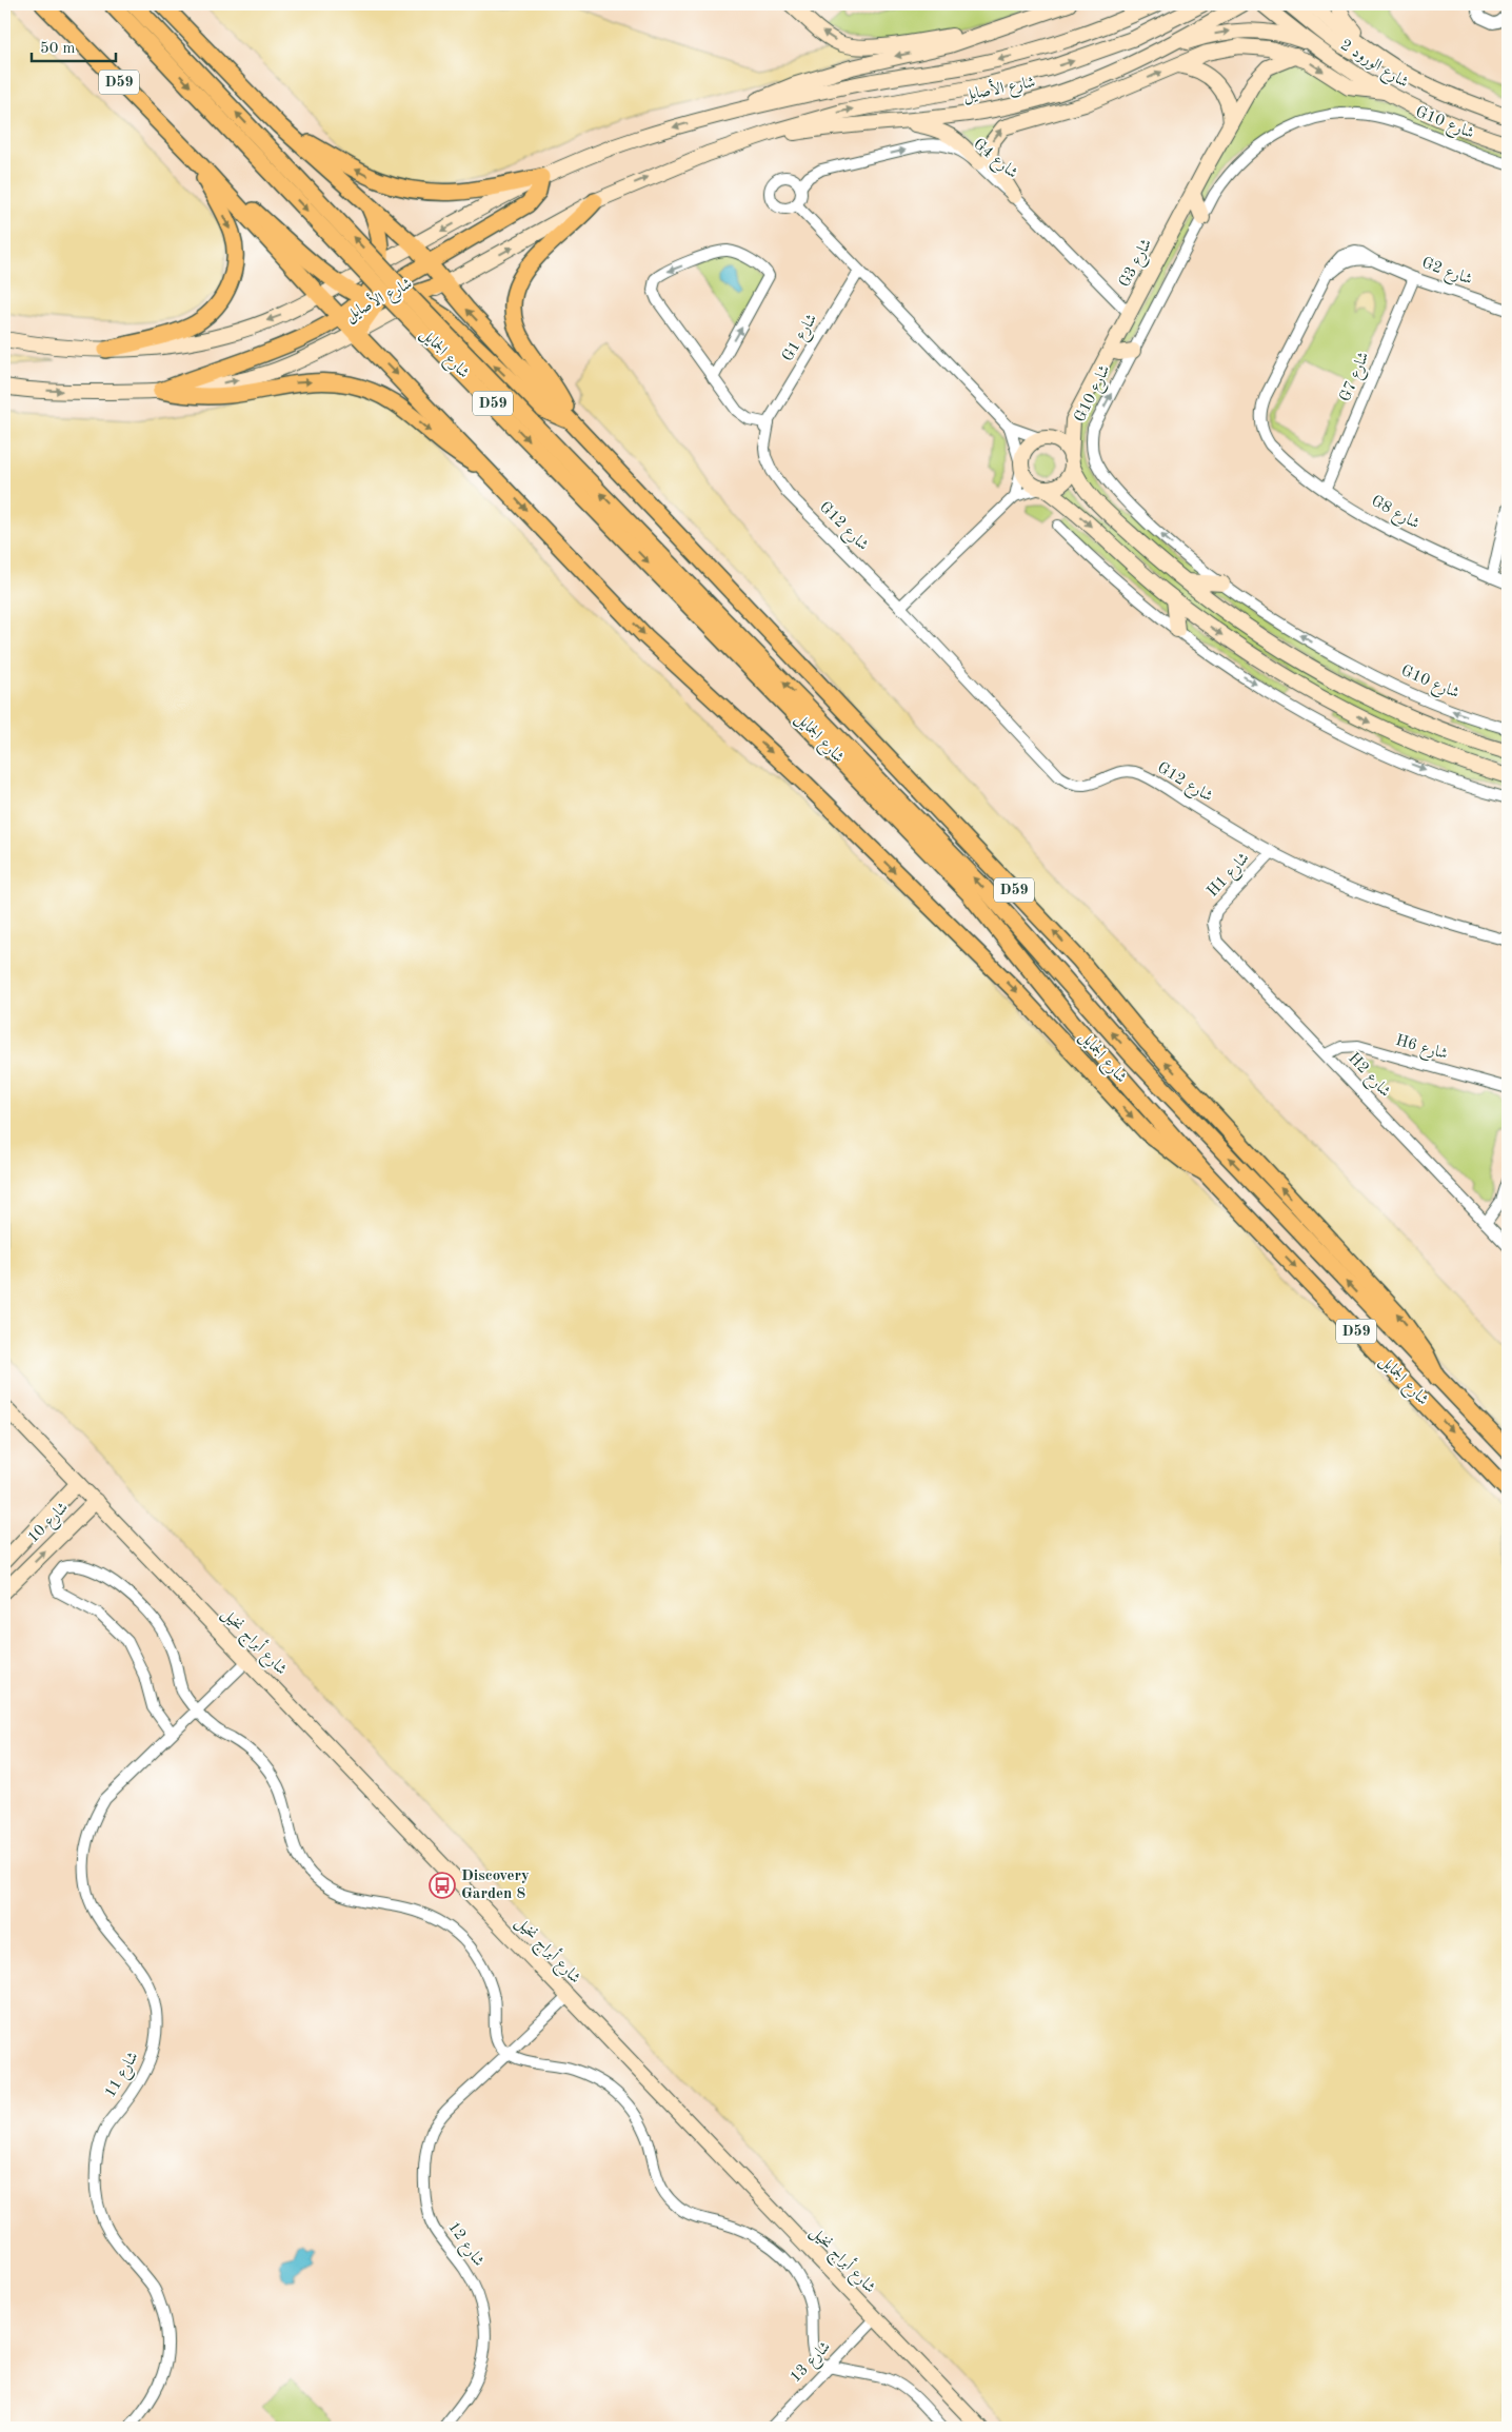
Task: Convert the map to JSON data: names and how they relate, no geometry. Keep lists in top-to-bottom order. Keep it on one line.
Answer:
{"streets":{"main road":["D59","شارع الجمايل"],"street":["شارع الورود 2","شارع الأصايل","G10 شارع","G4 شارع","G3 شارع","G2 شارع","G1 شارع","G7 شارع","G8 شارع","G12 شارع","H1 شارع","H6 شارع","H2 شارع","شارع 10","شارع أبراج نخيل","شارع 11","شارع 12","شارع 13"]},"crossings":[["D59","شارع الأصايل"],["D59","شارع الجمايل"],["G4 شارع","G3 شارع"],["G2 شارع","G7 شارع"],["G2 شارع","G8 شارع"],["G1 شارع","G12 شارع"],["G7 شارع","G8 شارع"],["G12 شارع","H1 شارع"],["H1 شارع","H2 شارع"],["H6 شارع","H2 شارع"],["شارع 10","شارع أبراج نخيل"],["شارع أبراج نخيل","شارع 11"],["شارع أبراج نخيل","شارع 12"],["شارع أبراج نخيل","شارع 13"]],"one_way":["G4 شارع"],"places":{"bus stop":["Discovery Garden 8"]},"scale_bar":"50 m"}
